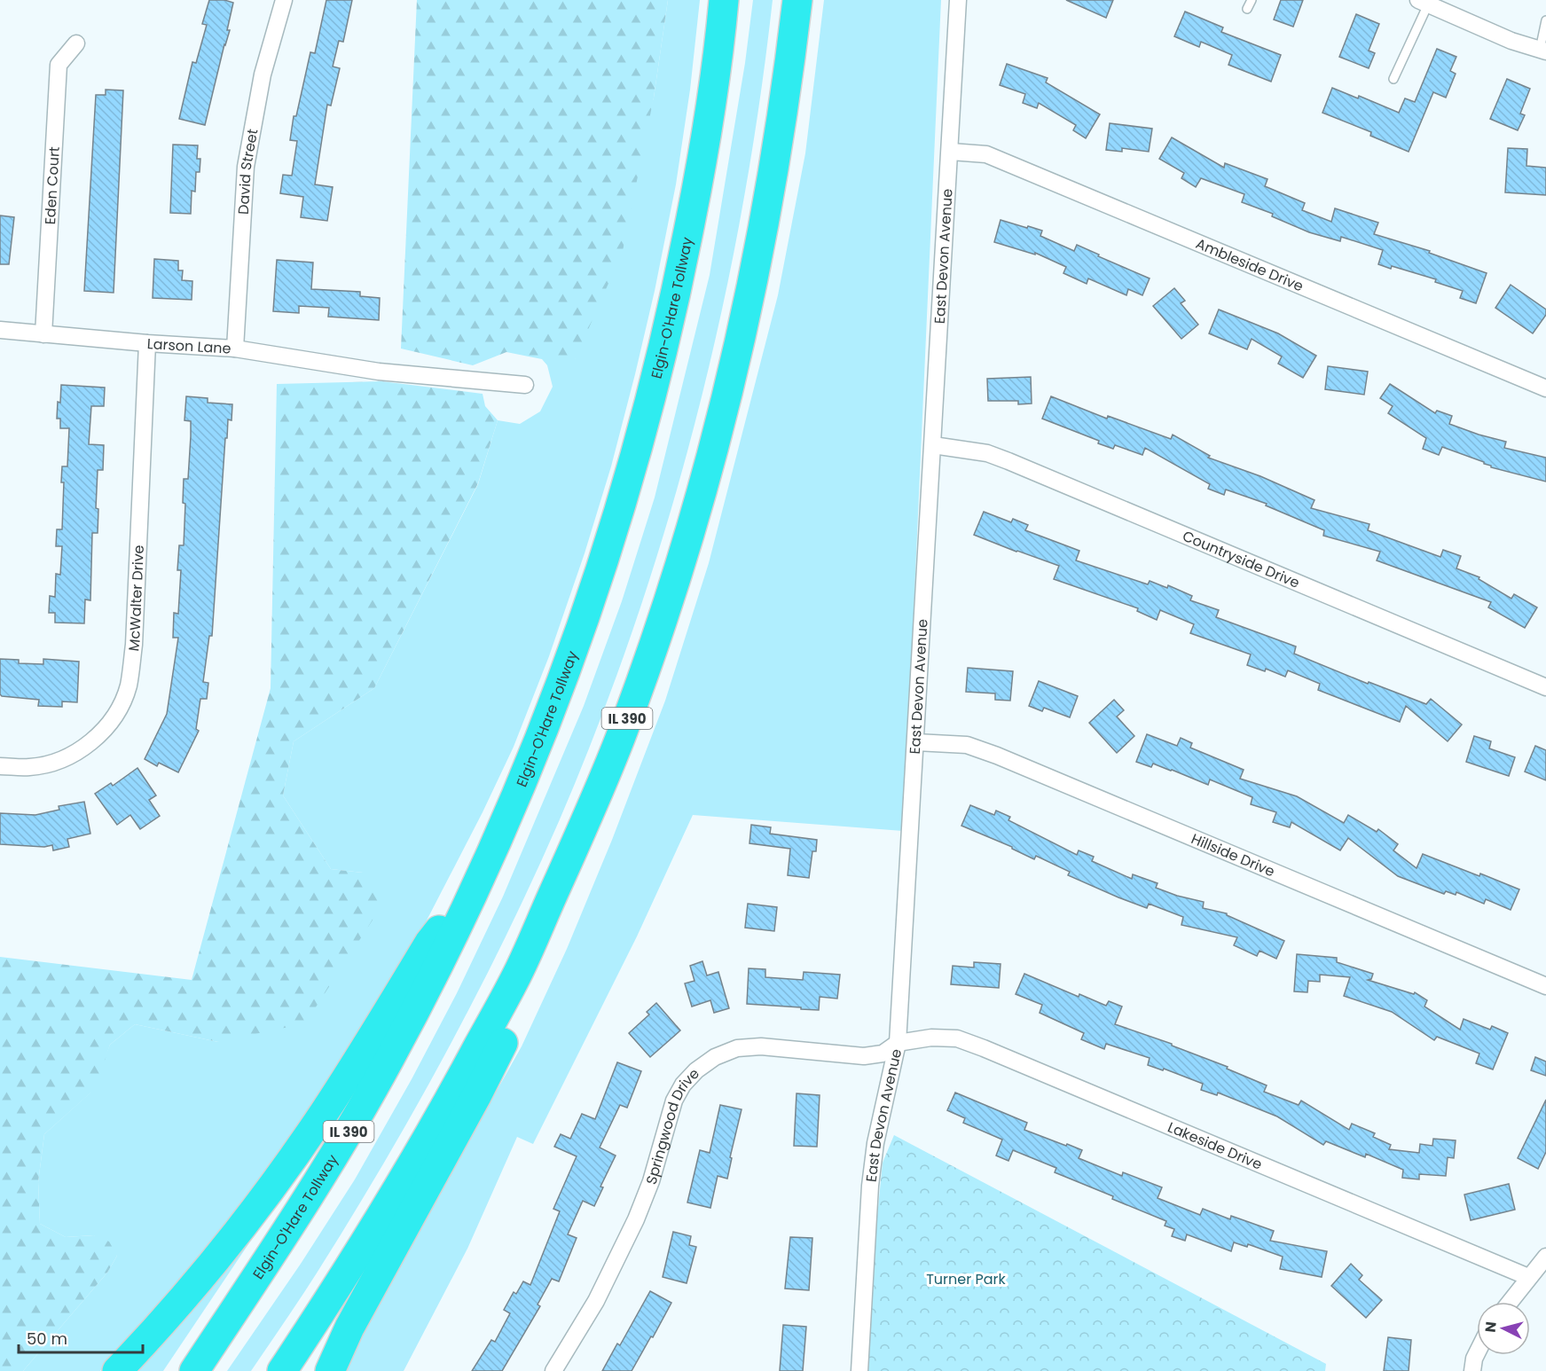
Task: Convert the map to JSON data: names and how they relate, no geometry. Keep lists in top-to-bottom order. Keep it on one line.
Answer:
{"streets":{"highway":["Elgin-O'Hare Tollway","IL 390"],"street":["David Street","Eden Court","East Devon Avenue","Ambleside Drive","Larson Lane","Countryside Drive","McWalter Drive","Hillside Drive","Springwood Drive","Lakeside Drive"]},"crossings":[["David Street","Larson Lane"],["Eden Court","Larson Lane"],["East Devon Avenue","Ambleside Drive"],["East Devon Avenue","Countryside Drive"],["East Devon Avenue","Hillside Drive"],["East Devon Avenue","Springwood Drive"],["East Devon Avenue","Lakeside Drive"],["Larson Lane","McWalter Drive"],["Springwood Drive","Lakeside Drive"]],"parks":["Turner Park"],"scale_bar":"50 m","north":"left"}
